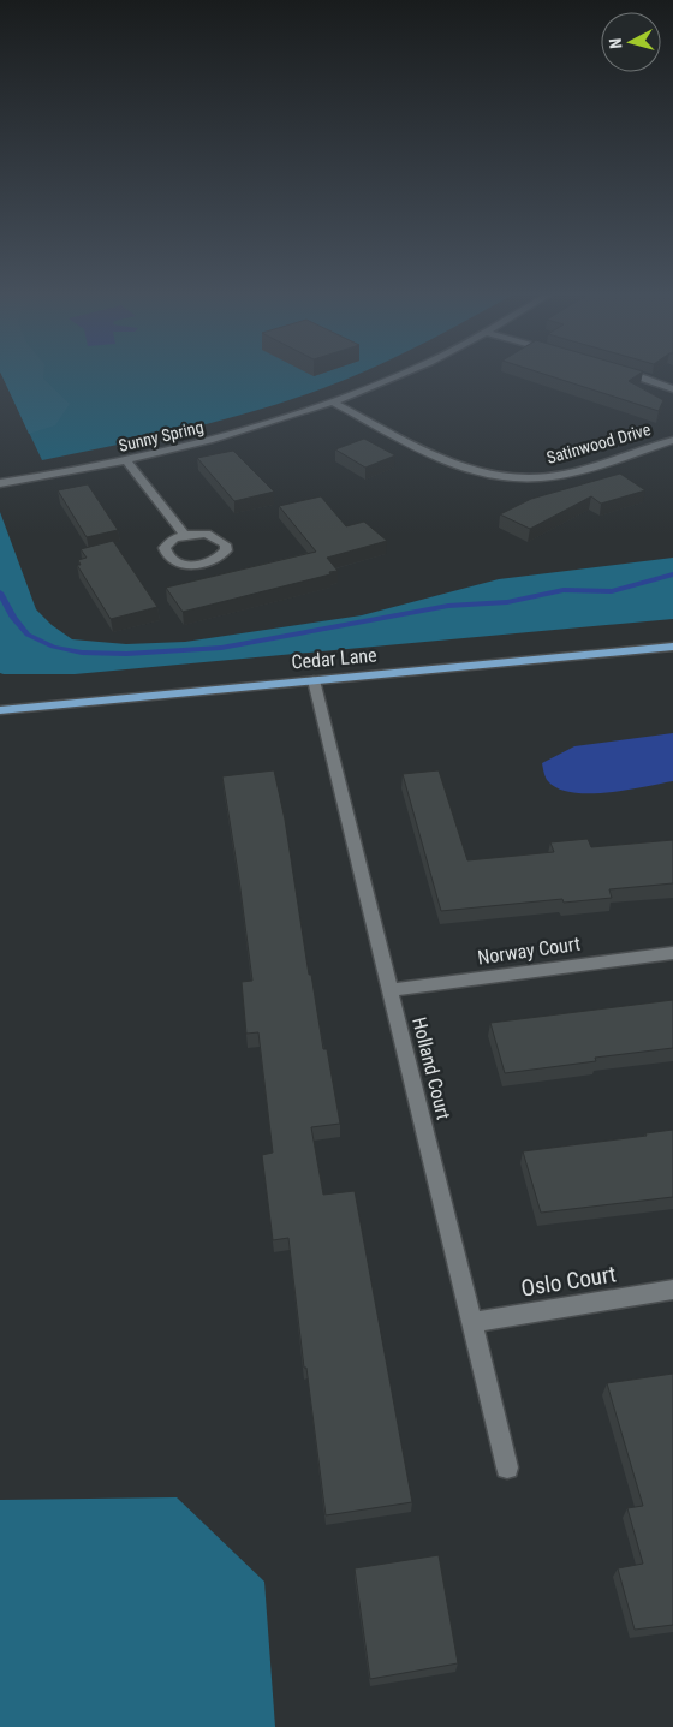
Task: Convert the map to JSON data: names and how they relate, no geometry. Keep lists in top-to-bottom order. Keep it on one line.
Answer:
{"streets":{"main road":["Cedar Lane"],"street":["Sunny Spring","Satinwood Drive","Norway Court","Holland Court","Oslo Court"]},"crossings":[["Sunny Spring","Satinwood Drive"],["Cedar Lane","Holland Court"],["Norway Court","Holland Court"],["Holland Court","Oslo Court"]],"north":"left"}
